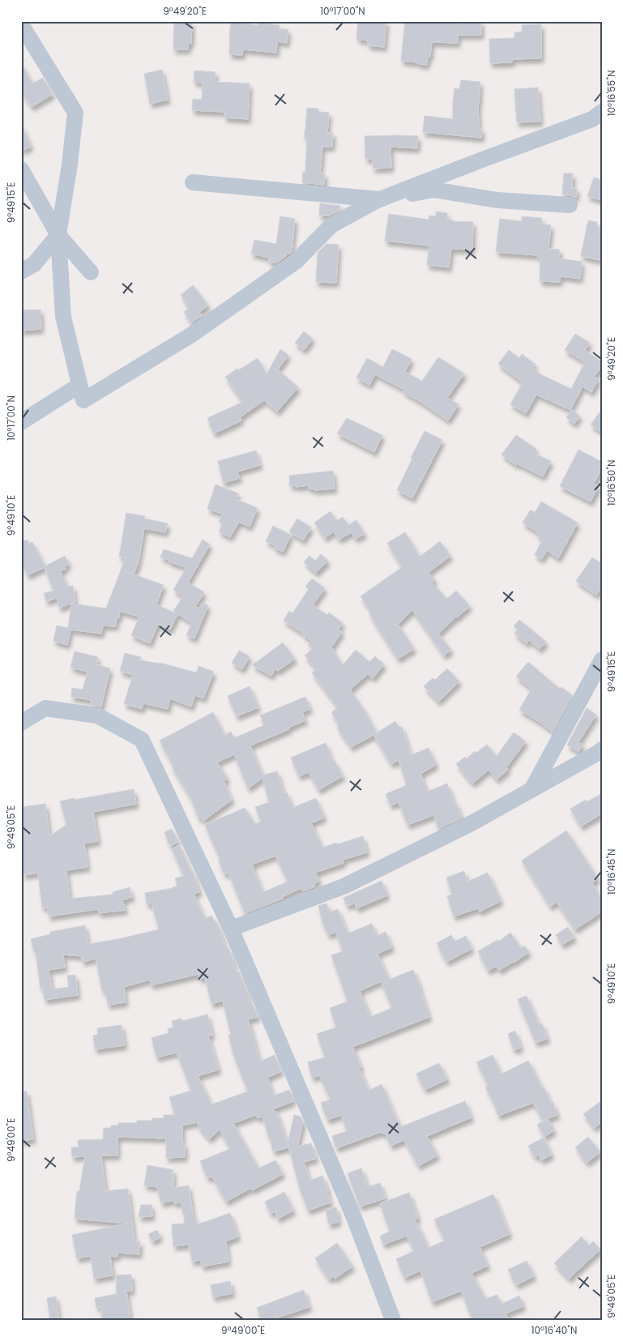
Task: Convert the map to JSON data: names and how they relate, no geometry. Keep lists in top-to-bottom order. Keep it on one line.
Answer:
{"coordinates":["9°49'20\"E","10°17'00\"N","10°16'55\"N","9°49'15\"E","10°16'50\"N","9°49'10\"E","9°49'05\"E","10°16'45\"N","9°49'00\"E","10°16'40\"N"]}
